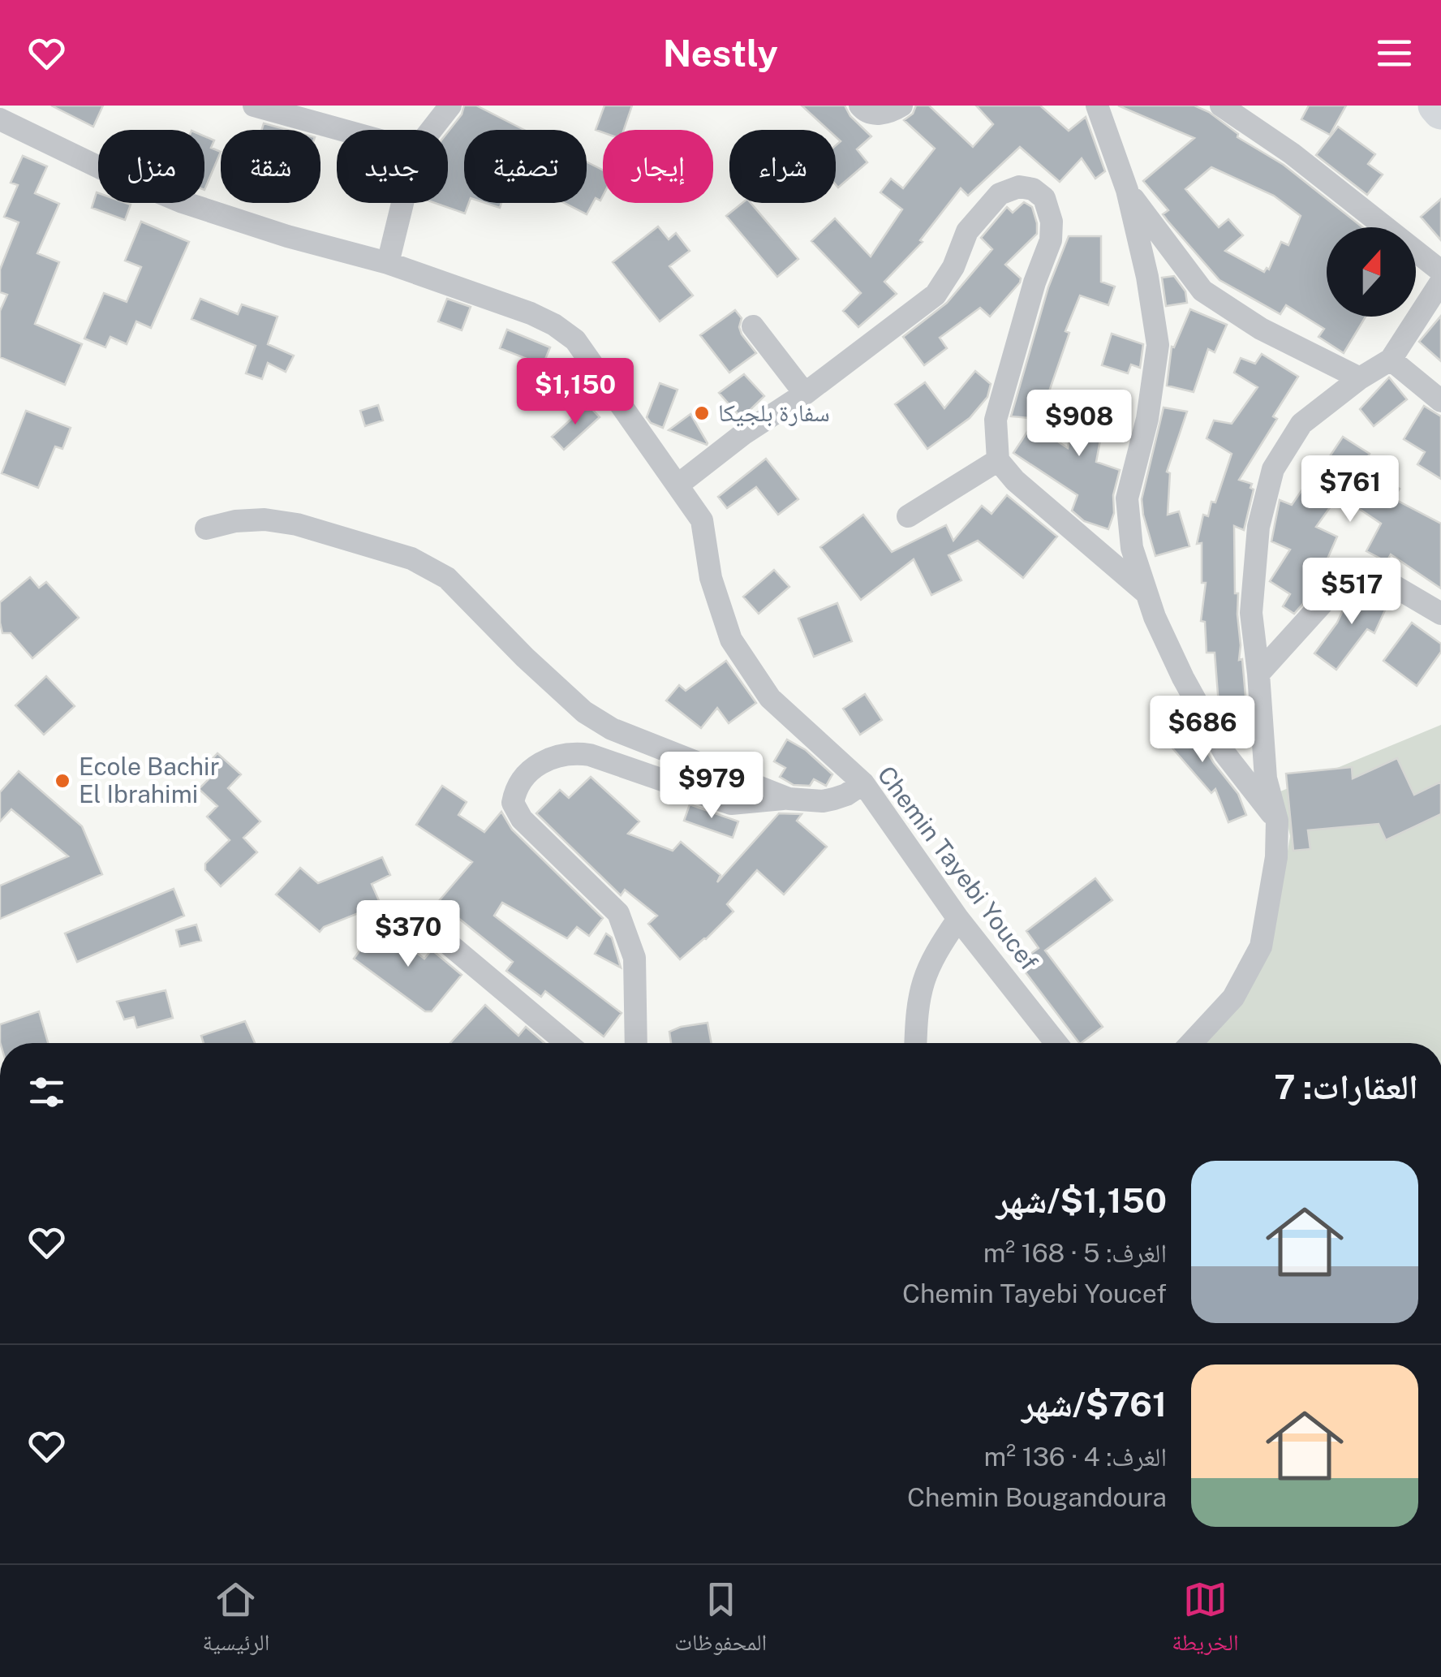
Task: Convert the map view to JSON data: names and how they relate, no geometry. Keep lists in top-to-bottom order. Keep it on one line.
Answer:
{"streets":{"street":["Chemin Tayebi Youcef"]},"places":["سفارة بلجيكا","Ecole Bachir El Ibrahimi"],"north":"top","page":{"header":"Nestly","chip":["شراء","إيجار","تصفية","جديد","شقة","منزل"],"price":["$1,150","$908","$761","$517","$686","$979","$370"],"heading":"العقارات: 7","list":[{"name":"$1,150/شهر","note":"الغرف: 5 · 168 m² · Chemin Tayebi Youcef"},{"name":"$761/شهر","note":"الغرف: 4 · 136 m² · Chemin Bougandoura"}],"tabs":["الخريطة","المحفوظات","الرئيسية"]}}
